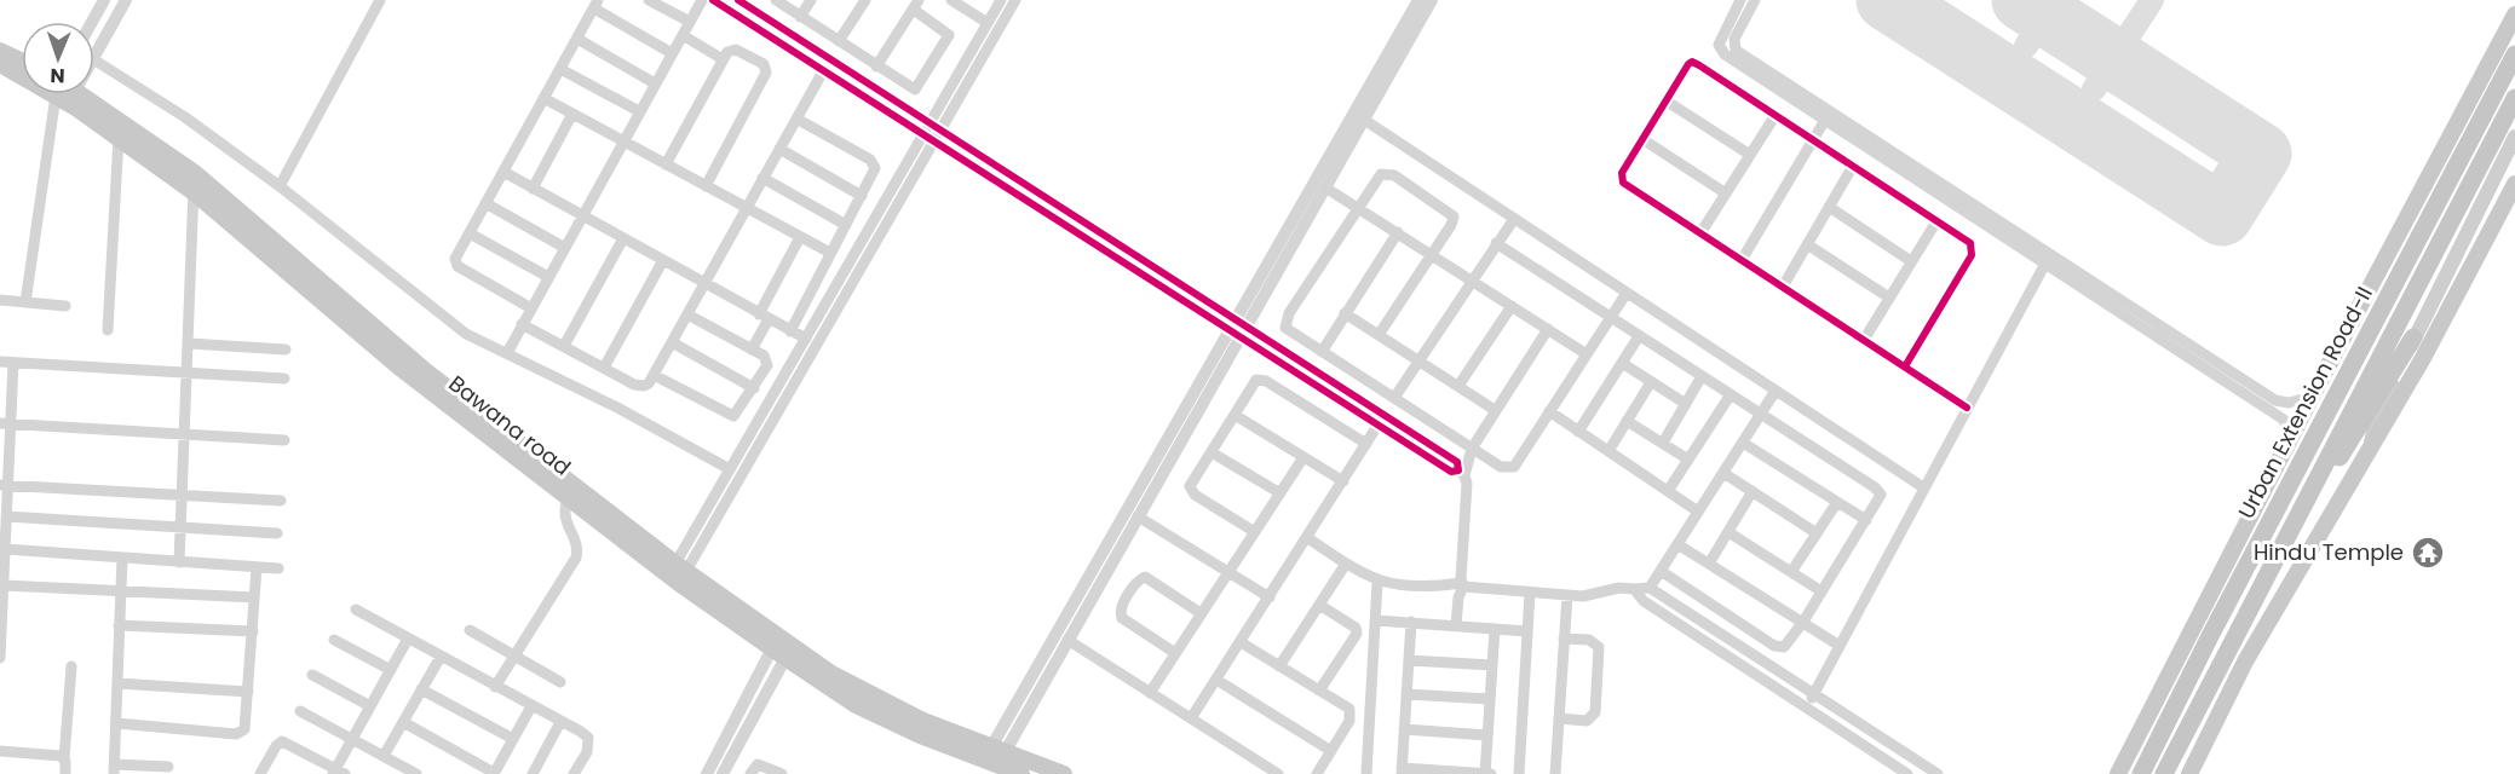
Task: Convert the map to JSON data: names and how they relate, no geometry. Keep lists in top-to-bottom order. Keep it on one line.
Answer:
{"streets":{"highway":["Urban Extension Road-II"],"main road":["Bawana road"]},"places":{"temple":["Hindu Temple"]},"north":"bottom"}
